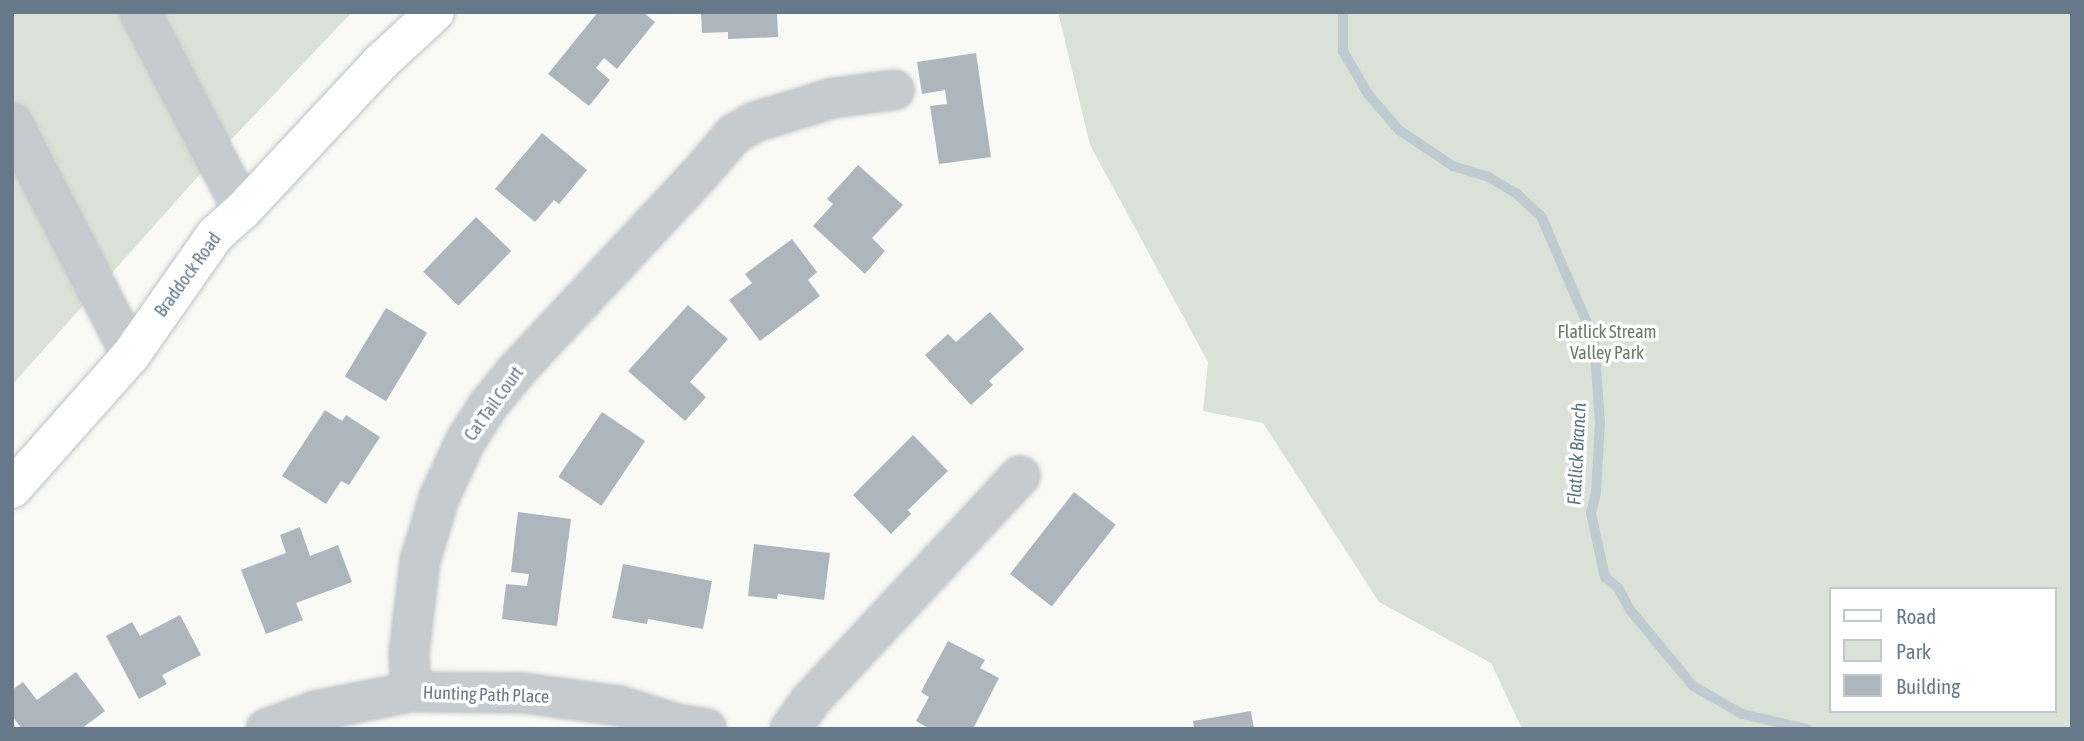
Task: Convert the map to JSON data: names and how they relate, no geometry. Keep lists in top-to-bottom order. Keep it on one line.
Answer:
{"streets":{"main road":["Braddock Road"],"street":["Cat Tail Court","Hunting Path Place"]},"crossings":[["Cat Tail Court","Hunting Path Place"]],"water":["Flatlick Branch"],"parks":["Flatlick Stream Valley Park"],"legend":["Road","Park","Building"]}
